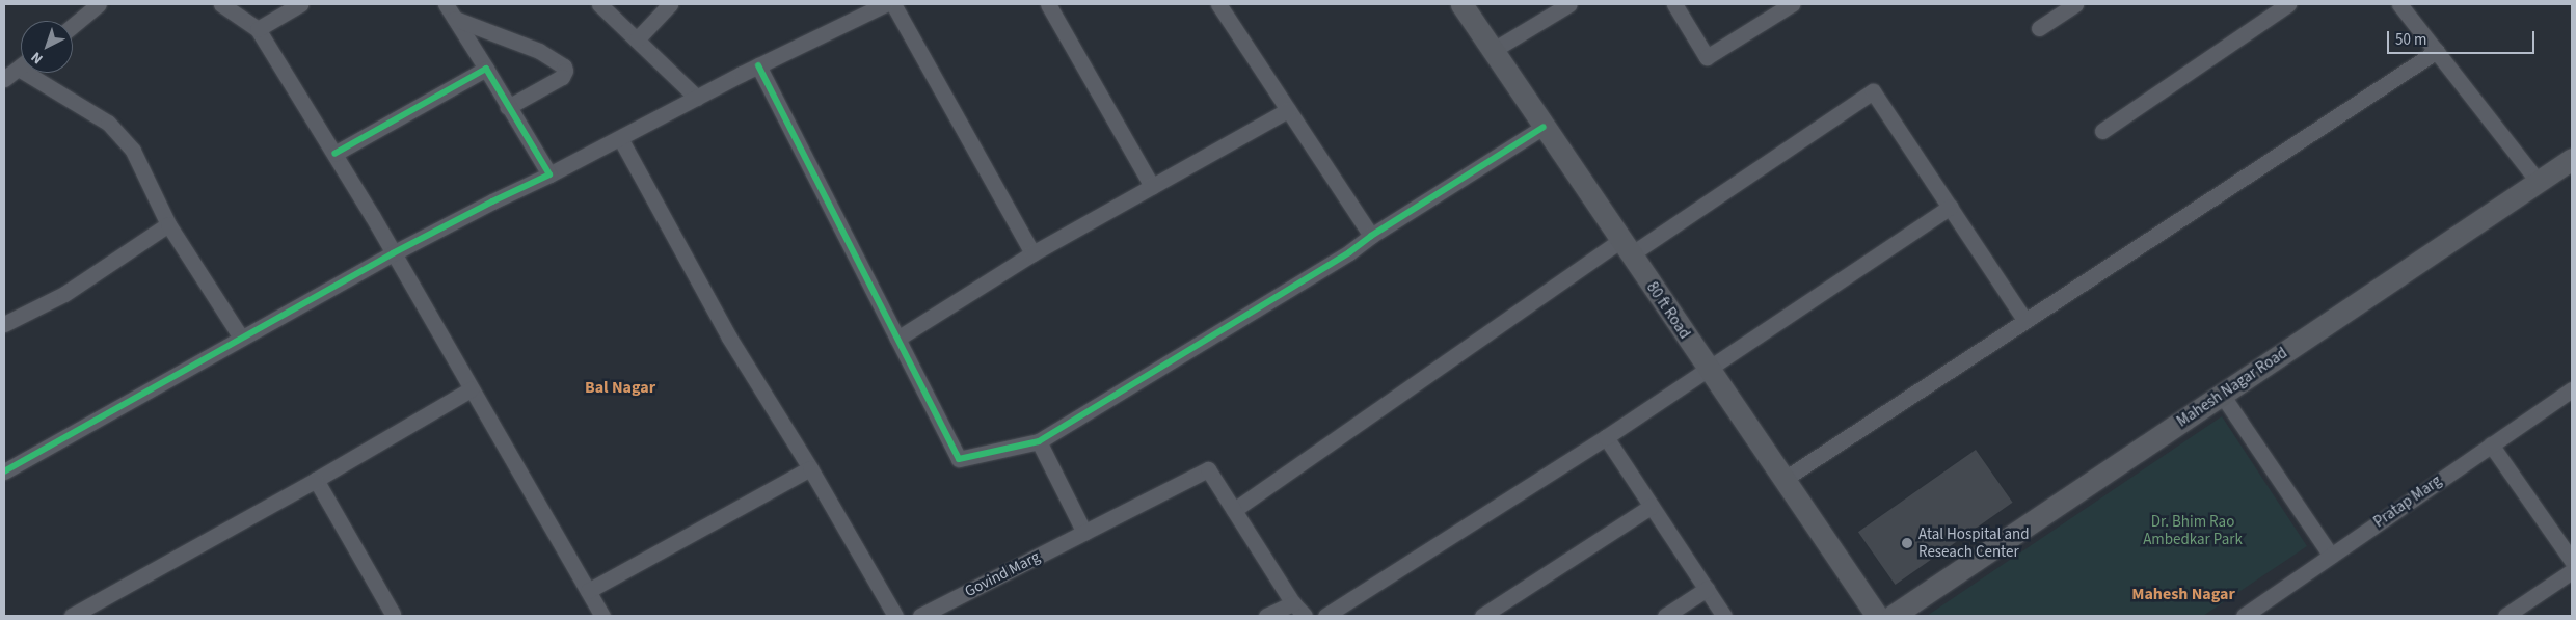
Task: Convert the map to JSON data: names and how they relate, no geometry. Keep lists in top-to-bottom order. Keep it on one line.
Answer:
{"streets":{"street":["80 ft Road","Mahesh Nagar Road","Pratap Marg","Govind Marg"]},"districts":["Bal Nagar","Mahesh Nagar"],"parks":["Dr. Bhim Rao Ambedkar Park"],"places":["Atal Hospital and Reseach Center"],"scale_bar":"50 m","north":"bottom left"}
